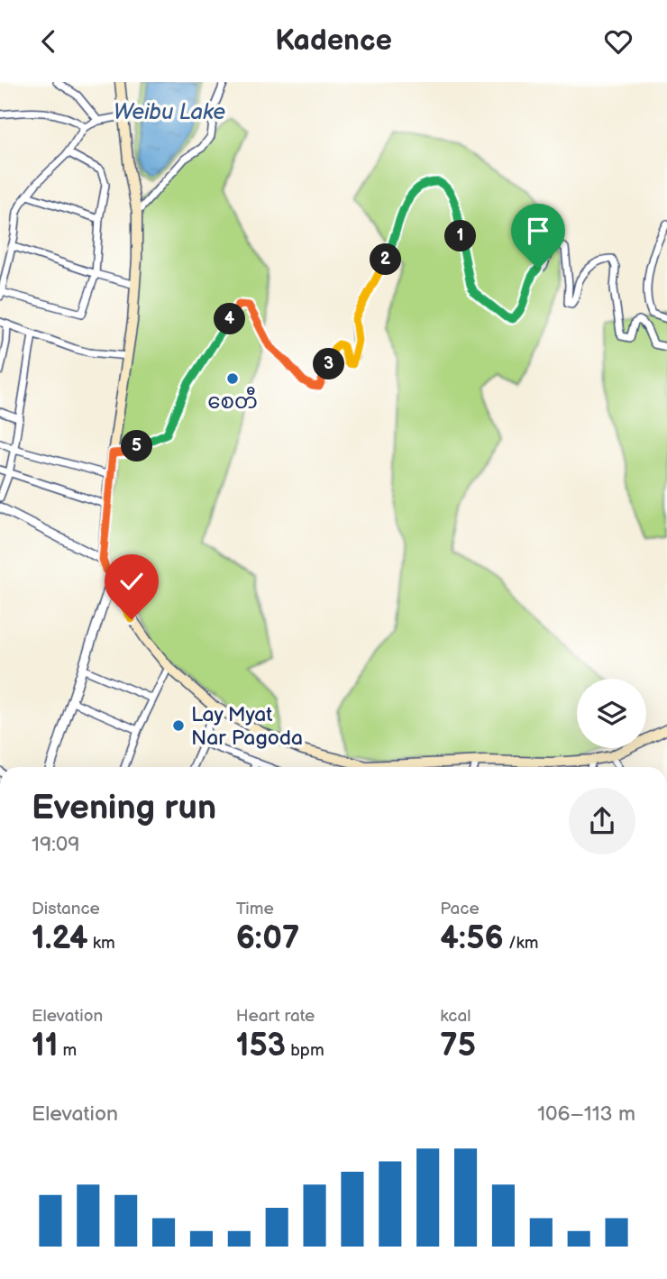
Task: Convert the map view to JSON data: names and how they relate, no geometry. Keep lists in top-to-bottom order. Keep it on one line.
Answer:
{"water":["Weibu Lake"],"places":["စေတီ","Lay Myat Nar Pagoda"],"page":{"header":"Kadence","pins":["1","2","4","3","5"],"heading":["Evening run","19:09"],"stats":[["Distance","1.24 km"],["Time","6:07"],["Pace","4:56 /km"],["Elevation","11 m"],["Heart rate","153 bpm"],["kcal","75"]],"chart":["Elevation","106–113 m"]}}
